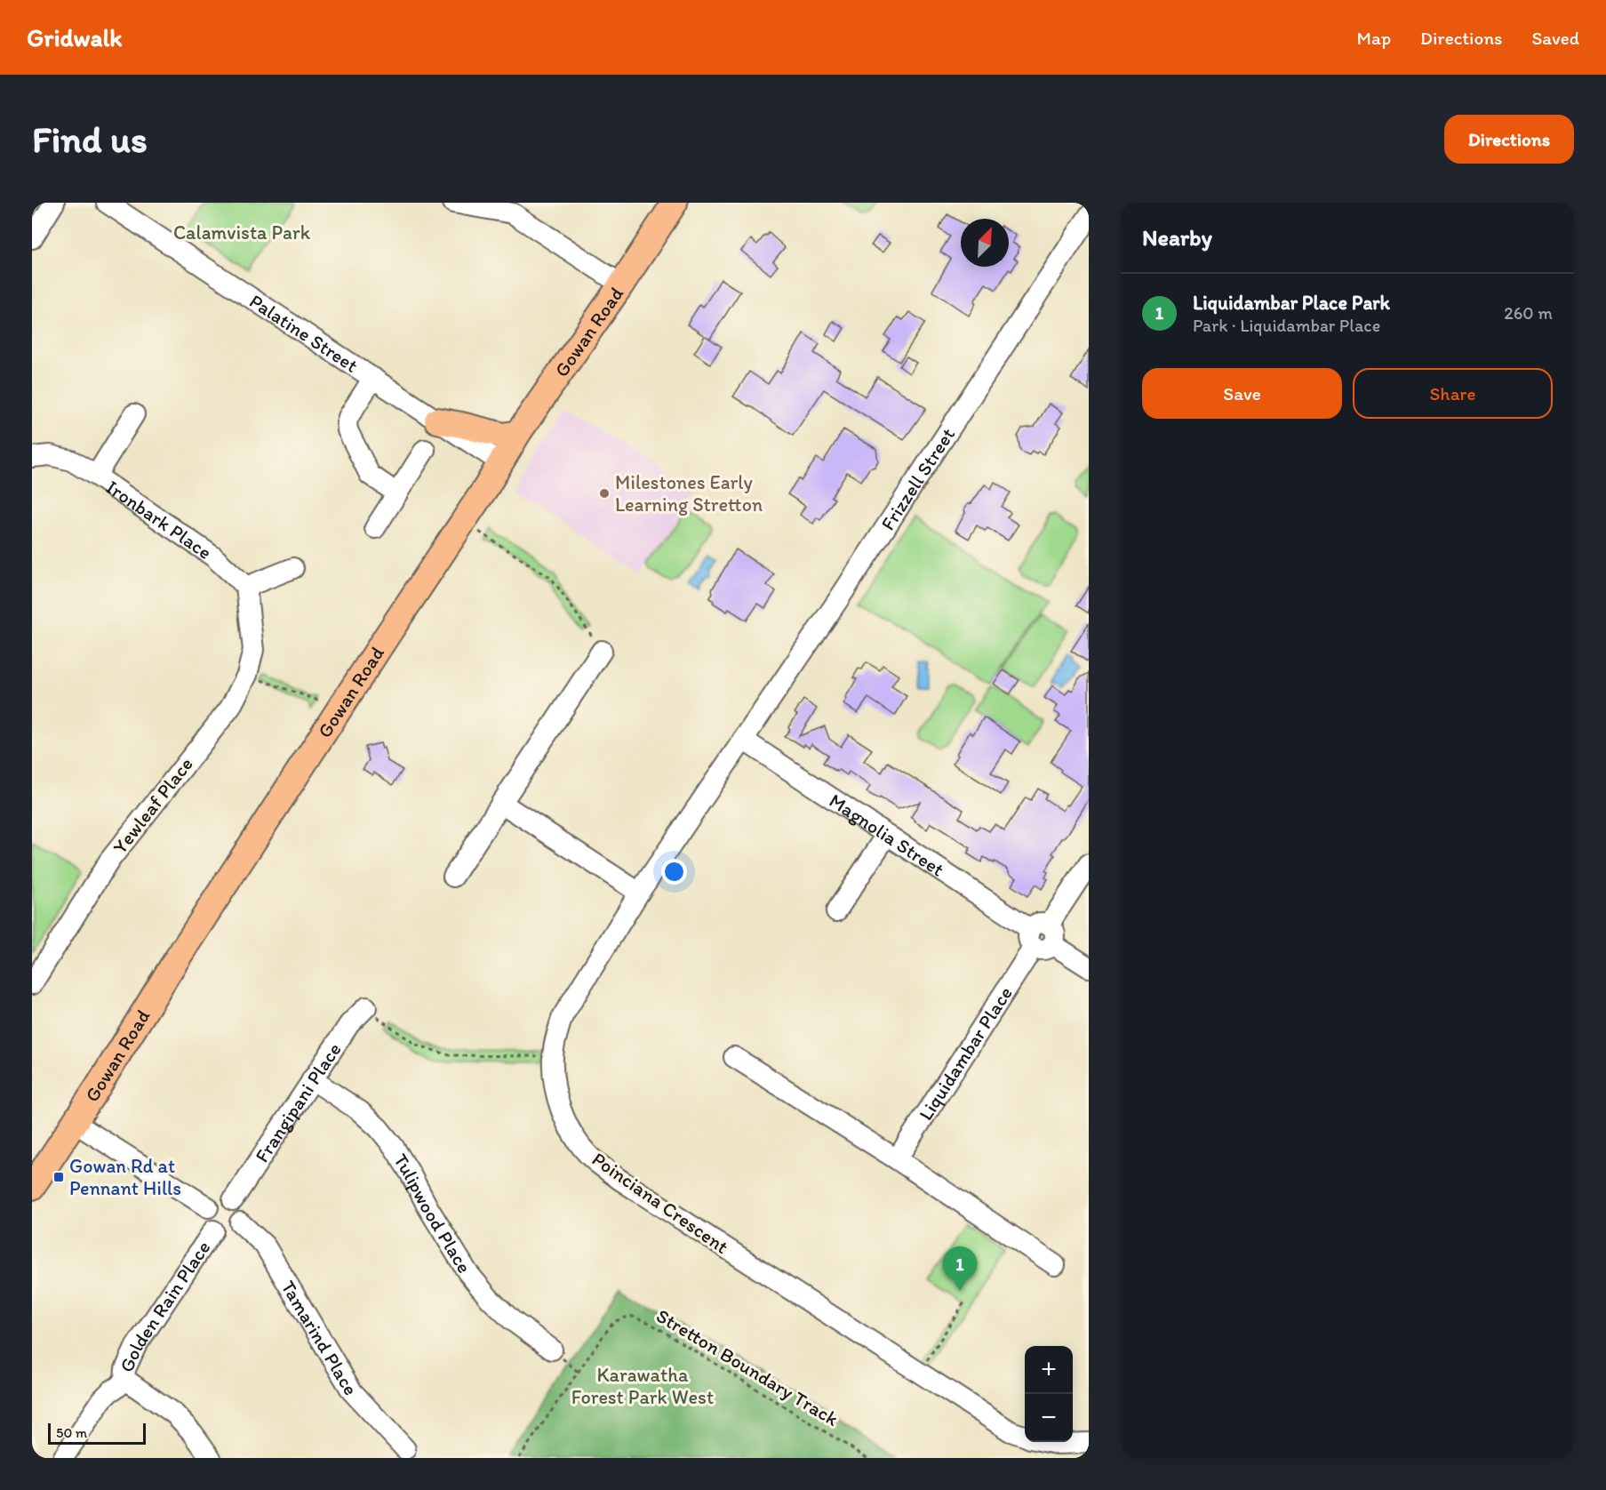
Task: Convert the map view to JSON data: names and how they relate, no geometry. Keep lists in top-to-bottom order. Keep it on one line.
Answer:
{"streets":{"main road":["Gowan Road"],"street":["Palatine Street","Frizzell Street","Ironbark Place","Yewleaf Place","Magnolia Street","Liquidambar Place","Frangipani Place","Poinciana Crescent","Tulipwood Place","Golden Rain Place","Tamarind Place"],"path":["Stretton Boundary Track"]},"crossings":[["Palatine Street","Gowan Road"],["Frizzell Street","Magnolia Street"],["Frizzell Street","Poinciana Crescent"],["Ironbark Place","Yewleaf Place"],["Magnolia Street","Liquidambar Place"],["Magnolia Street","Poinciana Crescent"],["Frangipani Place","Tulipwood Place"],["Frangipani Place","Golden Rain Place"],["Frangipani Place","Tamarind Place"],["Golden Rain Place","Tamarind Place"]],"parks":["Calamvista Park","Karawatha Forest Park West"],"places":{"other":["Milestones Early Learning Stretton"],"transit":["Gowan Rd at Pennant Hills"]},"scale_bar":"50 m","north":"top right","page":{"header":"Gridwalk","nav":["Map","Directions","Saved"],"buttons":["Directions",["Save","Share"]],"title":"Find us","heading":"Nearby","list":[{"mark":"1","name":"Liquidambar Place Park","note":"Park · Liquidambar Place","value":"260 m"}],"pins":"1","map_buttons":["+","−"],"scale":"50 m"}}
